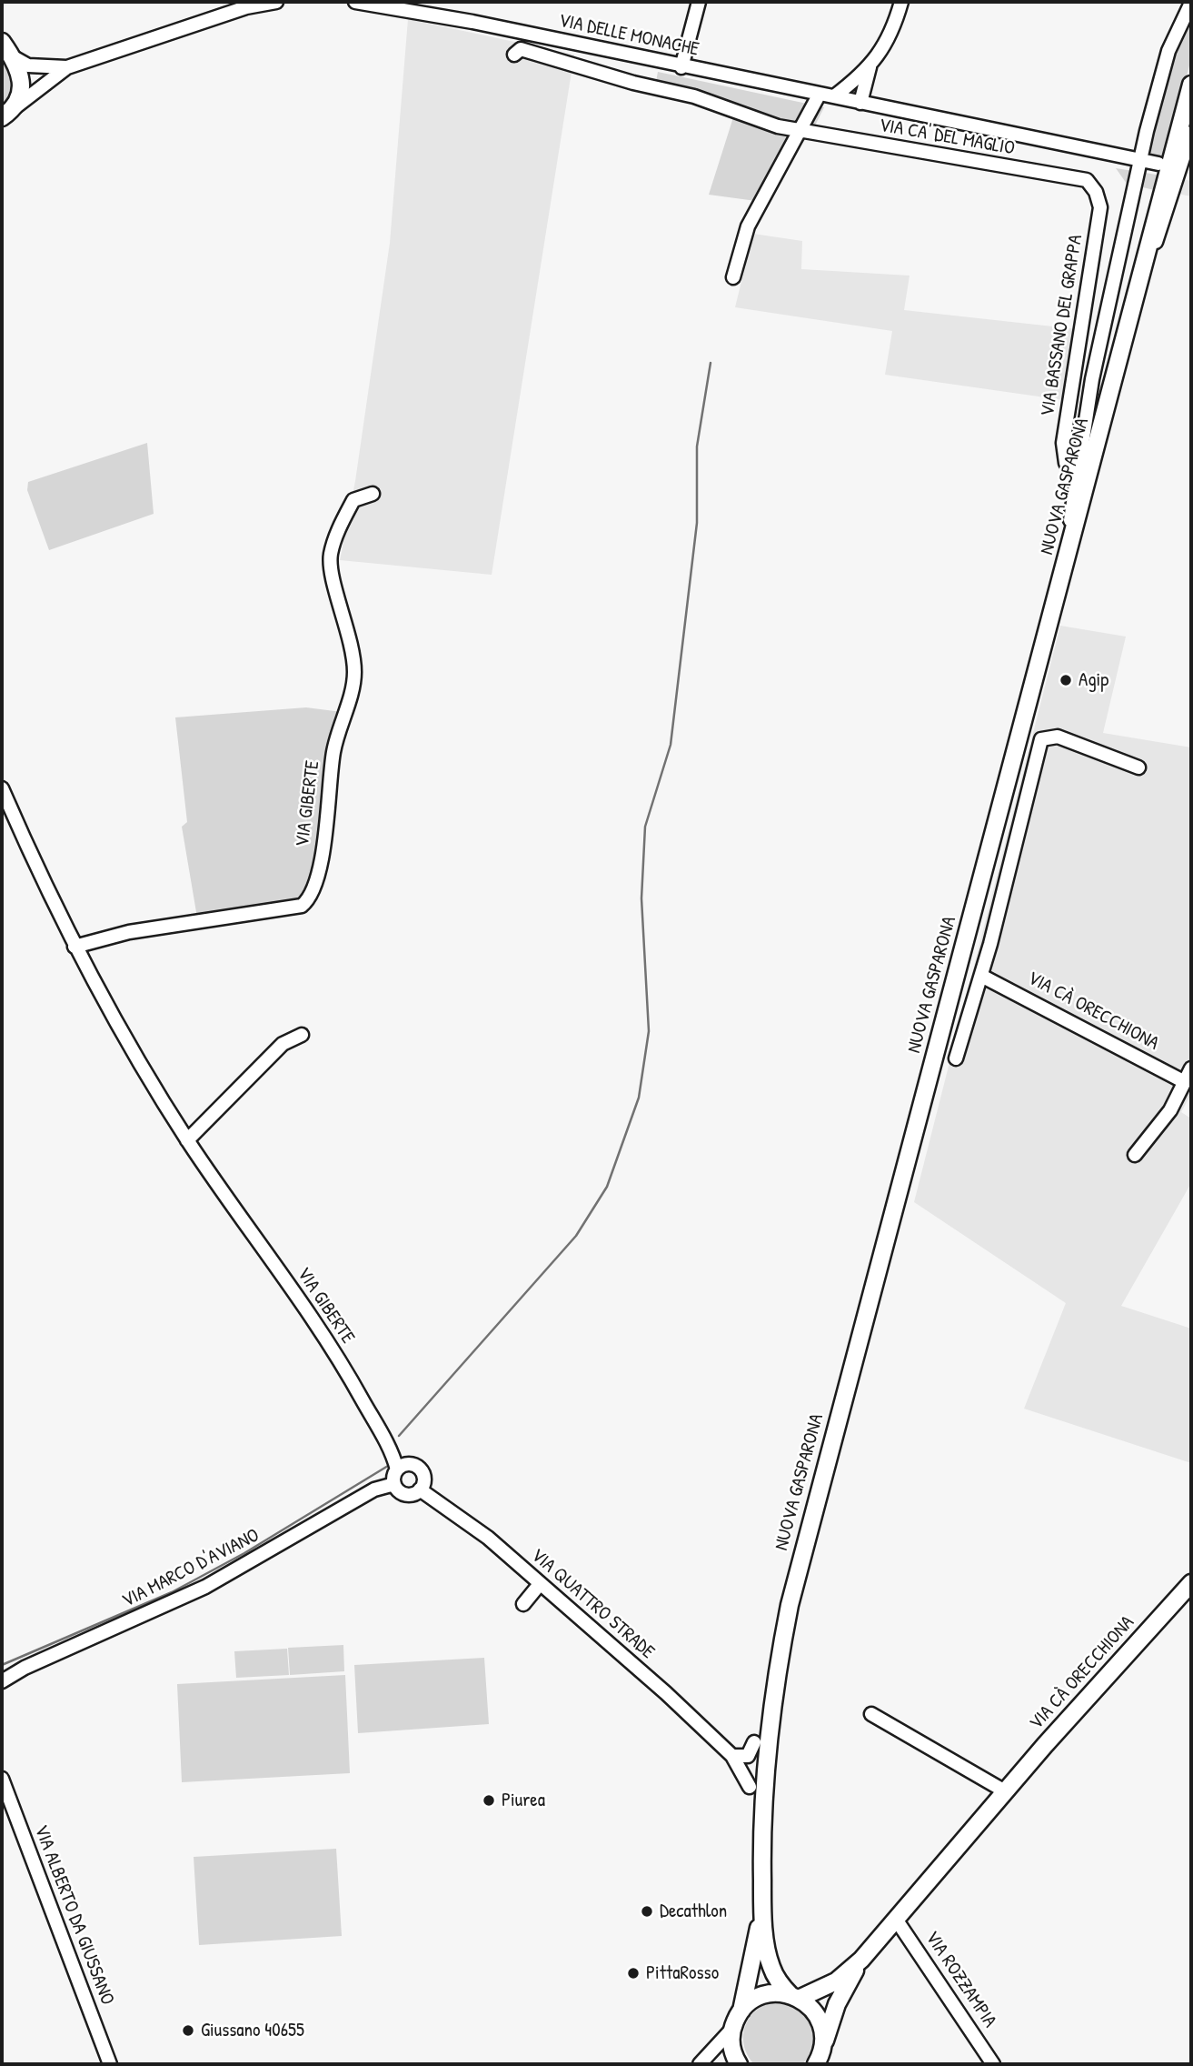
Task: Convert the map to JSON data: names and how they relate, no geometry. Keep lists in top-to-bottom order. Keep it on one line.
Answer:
{"streets":{"main road":["NUOVA GASPARONA","VIA CÀ ORECCHIONA"],"street":["VIA DELLE MONACHE","VIA CA' DEL MAGLIO","VIA BASSANO DEL GRAPPA","VIA GIBERTE","VIA MARCO D'AVIANO","VIA QUATTRO STRADE","VIA ALBERTO DA GIUSSANO","VIA ROZZAMPIA"]},"crossings":[["VIA CA' DEL MAGLIO","VIA BASSANO DEL GRAPPA"],["NUOVA GASPARONA","VIA CÀ ORECCHIONA"],["VIA GIBERTE","VIA MARCO D'AVIANO"],["VIA GIBERTE","VIA QUATTRO STRADE"],["VIA CÀ ORECCHIONA","VIA ROZZAMPIA"],["VIA MARCO D'AVIANO","VIA QUATTRO STRADE"]],"places":["Agip","Piurea","Decathlon","PittaRosso","Giussano 40655"]}
